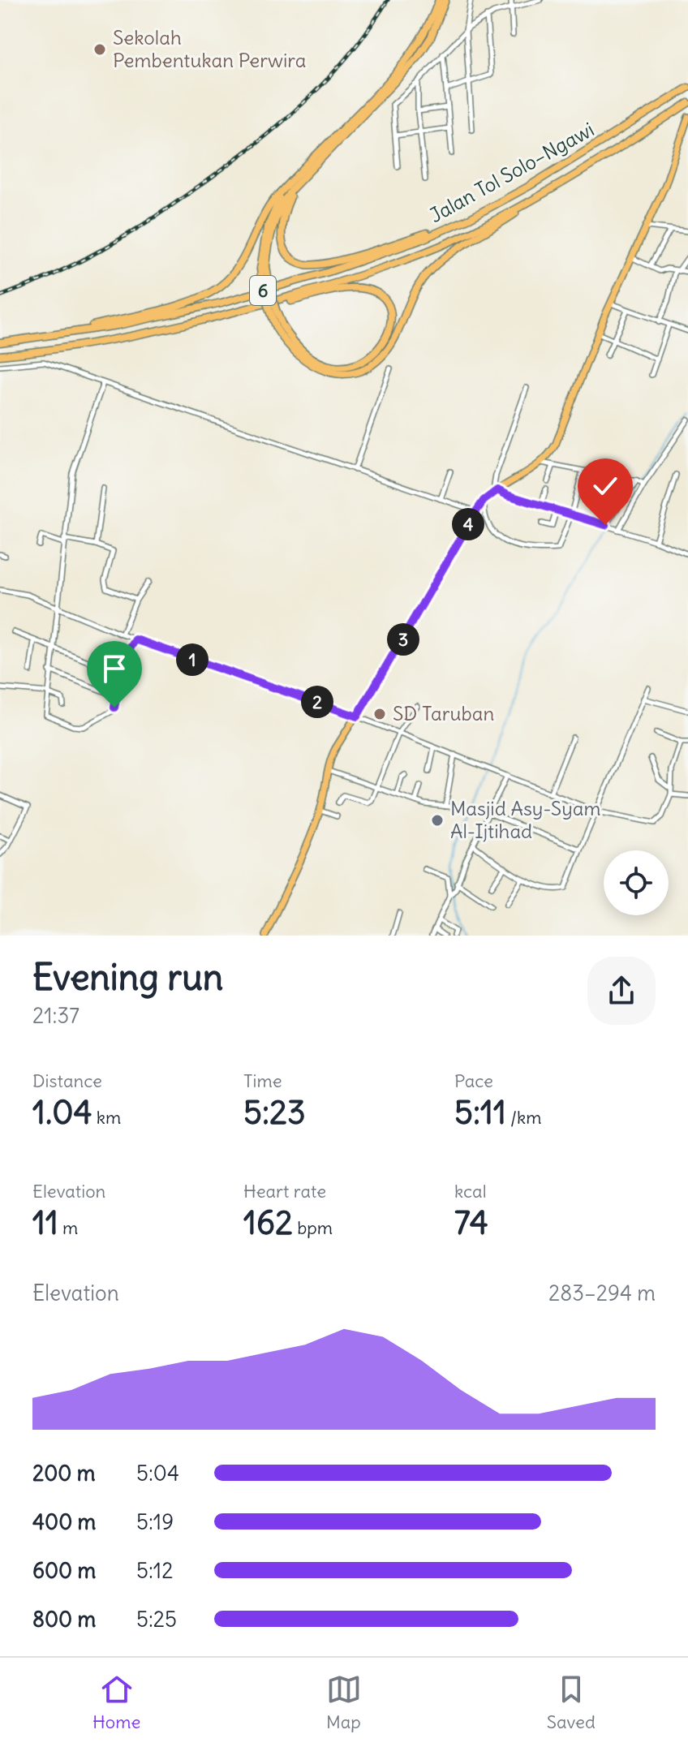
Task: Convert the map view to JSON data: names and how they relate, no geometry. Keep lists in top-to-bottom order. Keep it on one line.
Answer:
{"streets":{"highway":["Jalan Tol Solo–Ngawi","6"]},"places":["Sekolah Pembentukan Perwira","SD Taruban","Masjid Asy-Syam Al-Ijtihad"],"page":{"pins":["4","3","1","2"],"heading":["Evening run","21:37"],"stats":[["Distance","1.04 km"],["Time","5:23"],["Pace","5:11 /km"],["Elevation","11 m"],["Heart rate","162 bpm"],["kcal","74"]],"chart":["Elevation","283–294 m"],"list":[{"name":"200 m","note":"5:04"},{"name":"400 m","note":"5:19"},{"name":"600 m","note":"5:12"},{"name":"800 m","note":"5:25"}],"tabs":["Home","Map","Saved"]}}
